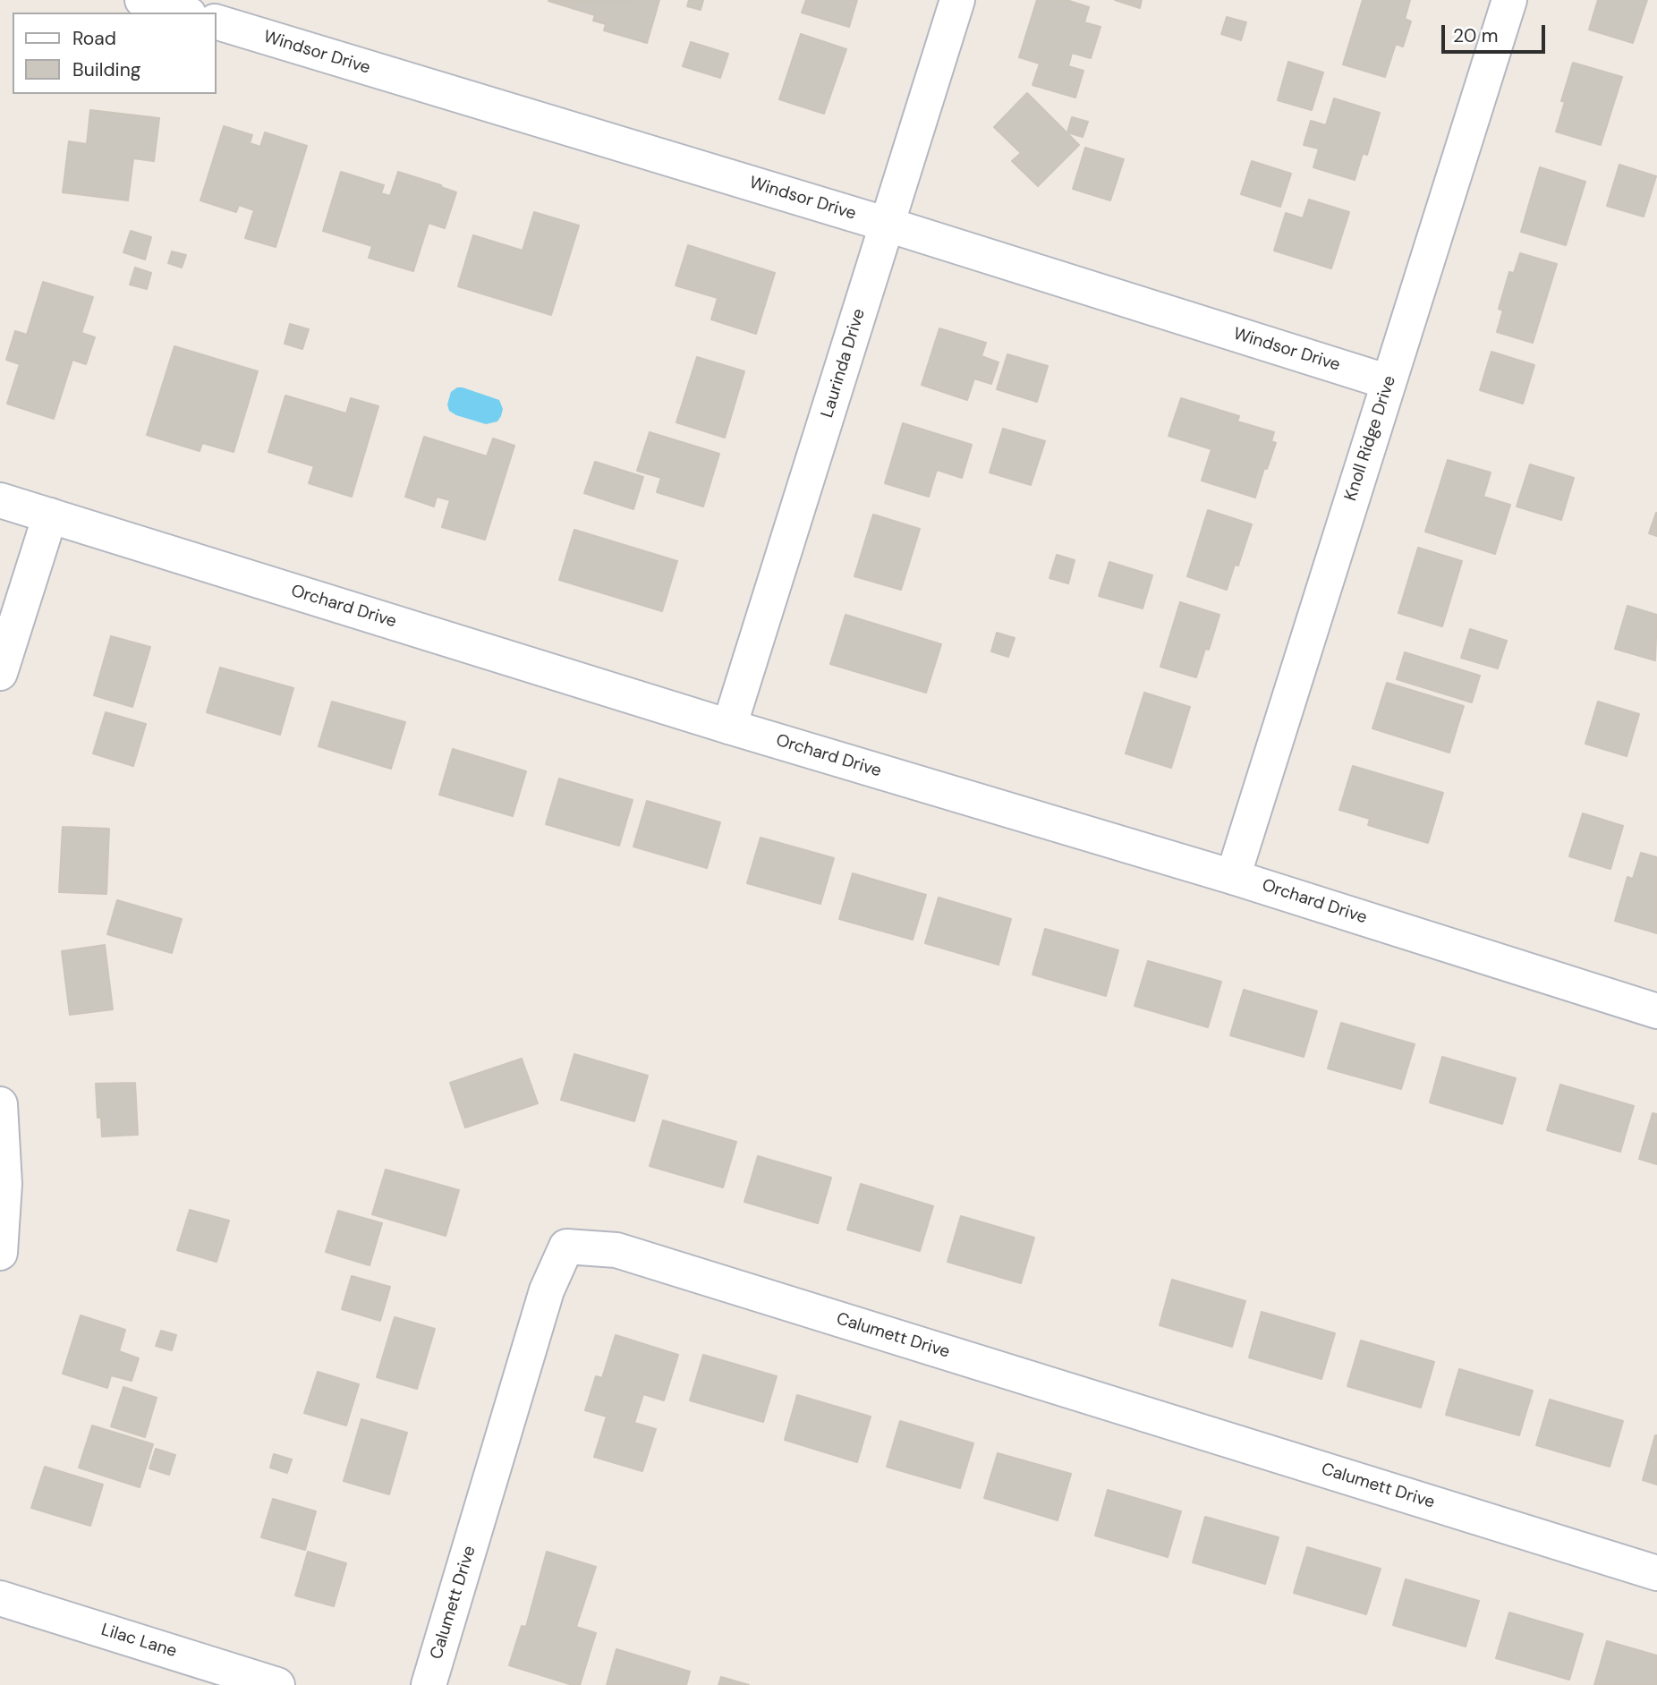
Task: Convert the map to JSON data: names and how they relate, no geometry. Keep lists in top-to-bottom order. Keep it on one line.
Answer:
{"streets":{"street":["Windsor Drive","Laurinda Drive","Knoll Ridge Drive","Orchard Drive","Calumett Drive","Lilac Lane"]},"crossings":[["Windsor Drive","Laurinda Drive"],["Windsor Drive","Knoll Ridge Drive"],["Laurinda Drive","Orchard Drive"],["Knoll Ridge Drive","Orchard Drive"]],"legend":["Road","Building"],"scale_bar":"20 m"}
